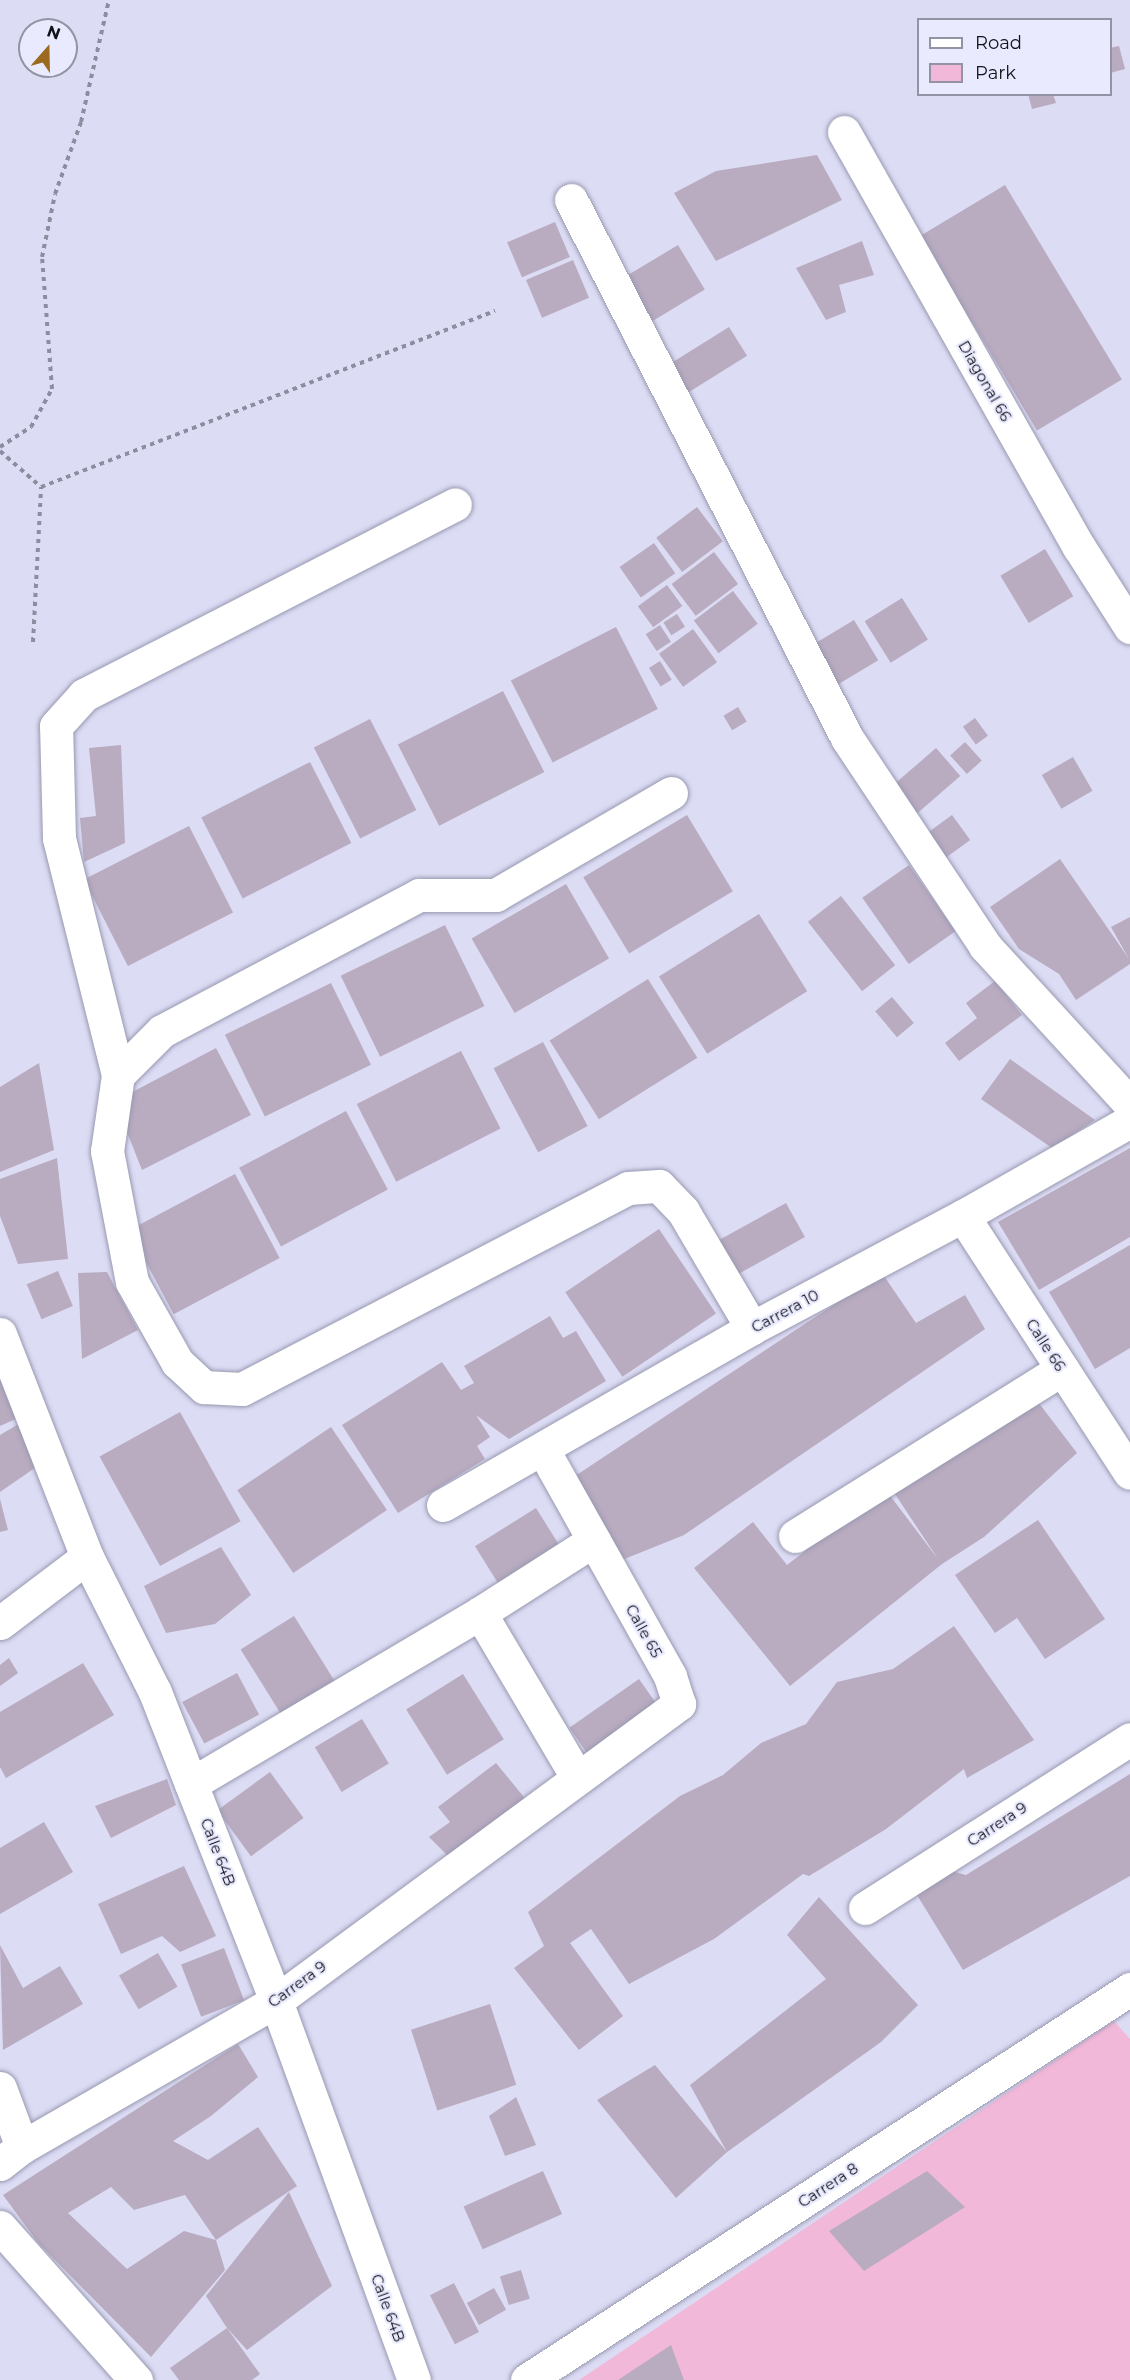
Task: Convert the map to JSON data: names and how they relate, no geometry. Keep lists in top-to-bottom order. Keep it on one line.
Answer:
{"streets":{"street":["Diagonal 66","Carrera 10","Calle 66","Calle 65","Carrera 9","Calle 64B","Carrera 8"]},"crossings":[["Carrera 10","Calle 66"],["Carrera 10","Calle 65"],["Calle 65","Carrera 9"],["Carrera 9","Calle 64B"]],"legend":["Road","Park"],"north":"top"}
